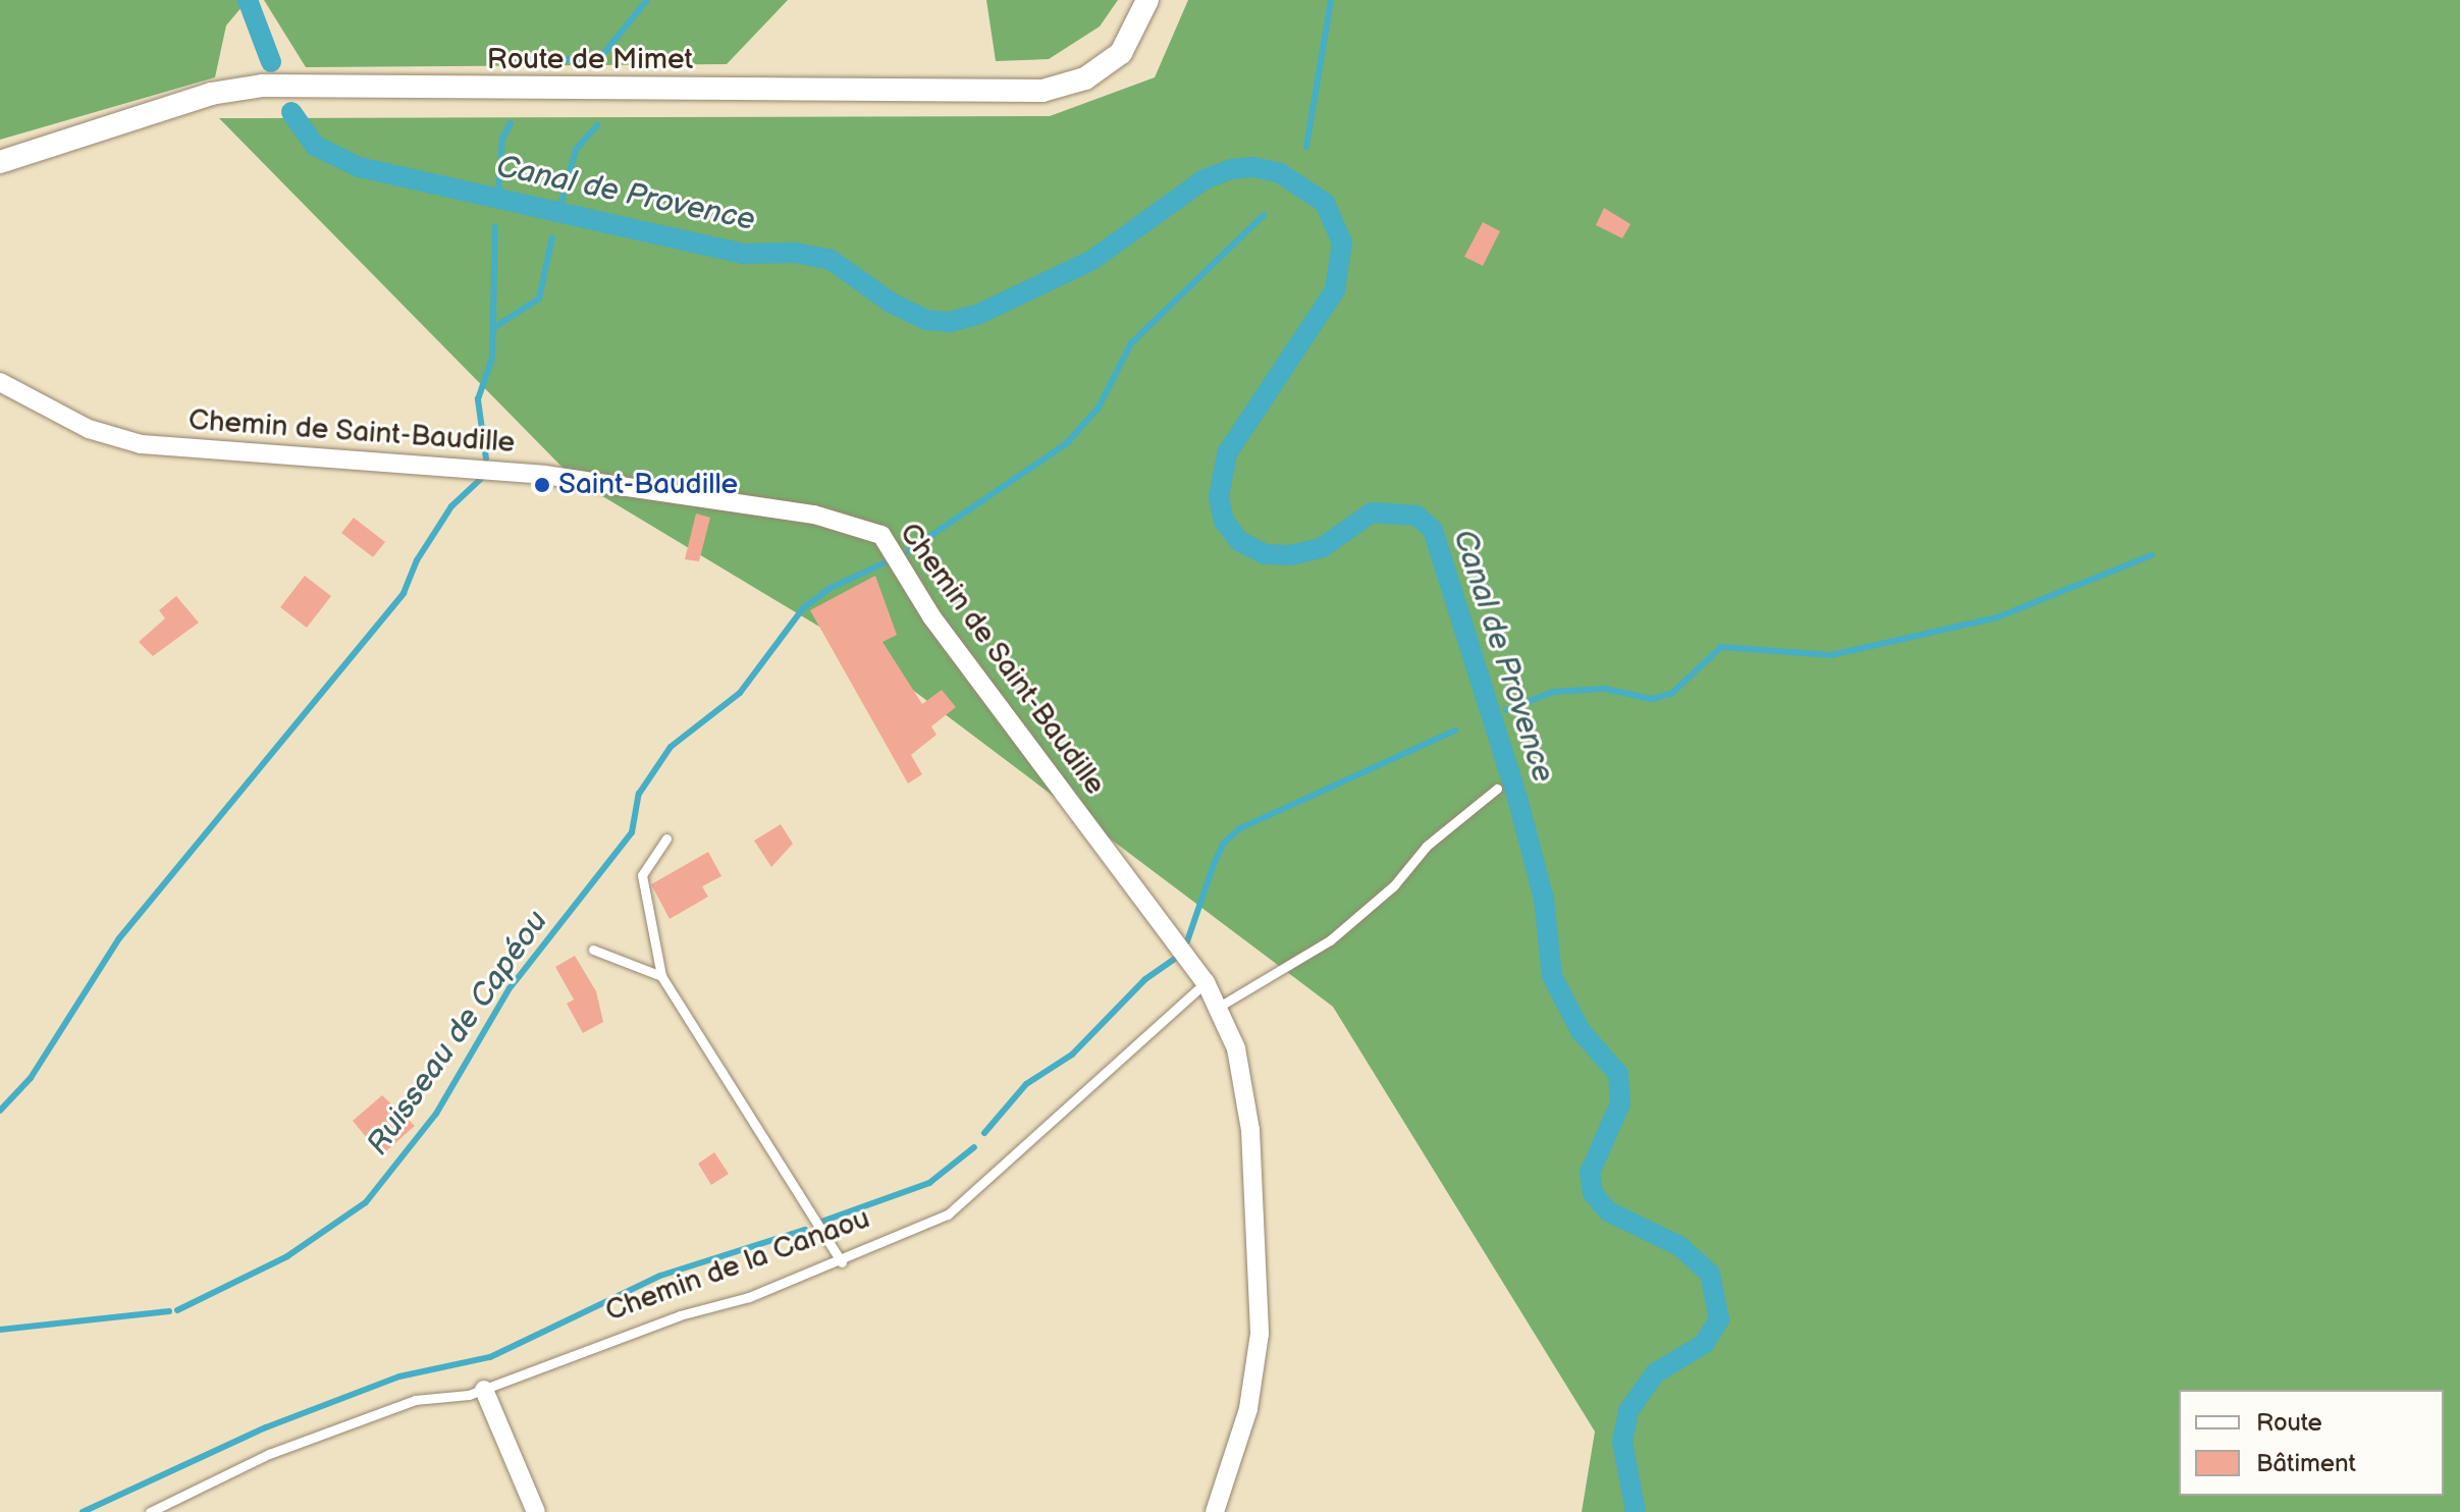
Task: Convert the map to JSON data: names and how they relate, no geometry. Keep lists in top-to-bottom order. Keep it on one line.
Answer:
{"streets":{"street":["Route de Mimet","Chemin de Saint-Baudille"],"lane":["Chemin de la Canaou"]},"crossings":[["Chemin de Saint-Baudille","Chemin de la Canaou"]],"water":["Canal de Provence","Ruisseau de Capéou"],"places":["Saint-Baudille"],"legend":["Route","Bâtiment"]}
